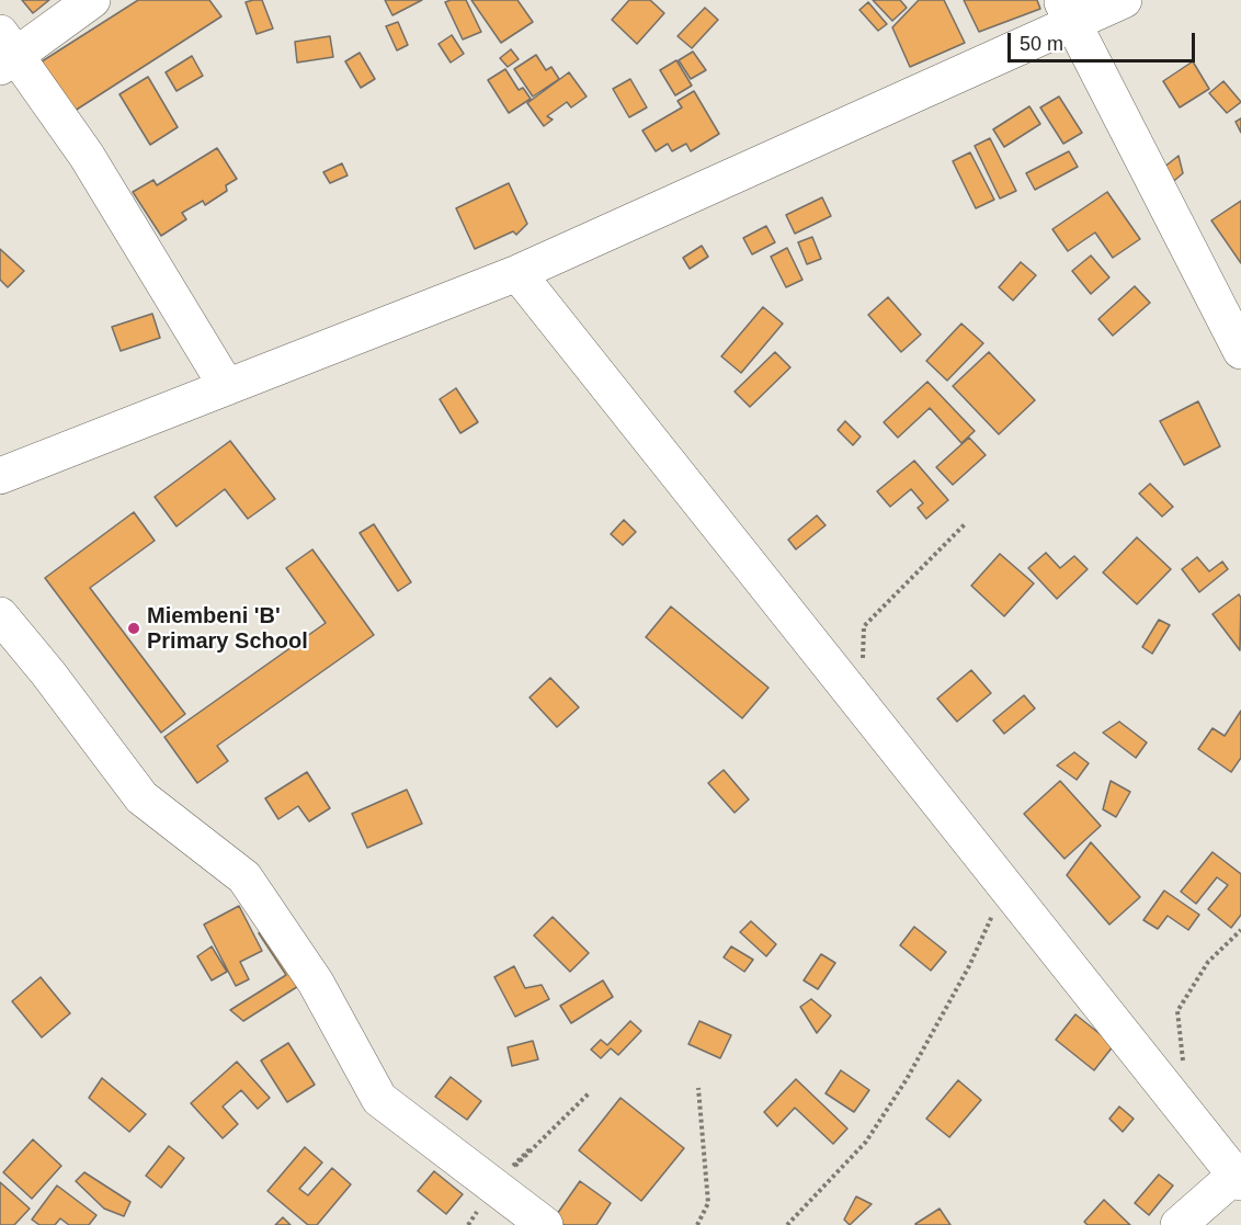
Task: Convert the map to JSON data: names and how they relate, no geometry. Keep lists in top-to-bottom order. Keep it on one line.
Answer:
{"places":["Miembeni 'B' Primary School"],"scale_bar":"50 m"}
